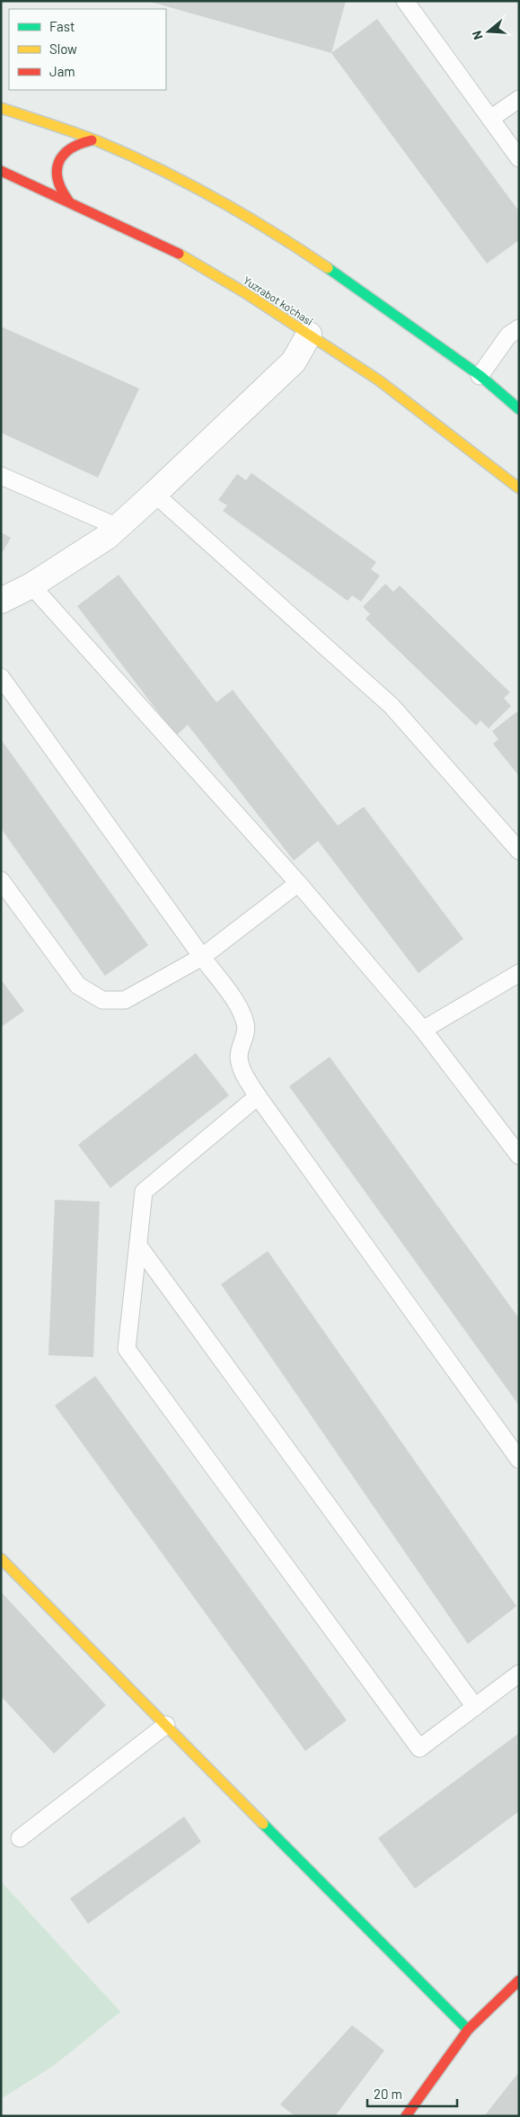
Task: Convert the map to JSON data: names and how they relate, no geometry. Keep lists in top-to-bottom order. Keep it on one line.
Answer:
{"streets":{"main road":["Yuzrabot ko'chasi"]},"legend":["Fast","Slow","Jam"],"scale_bar":"20 m","north":"left"}
